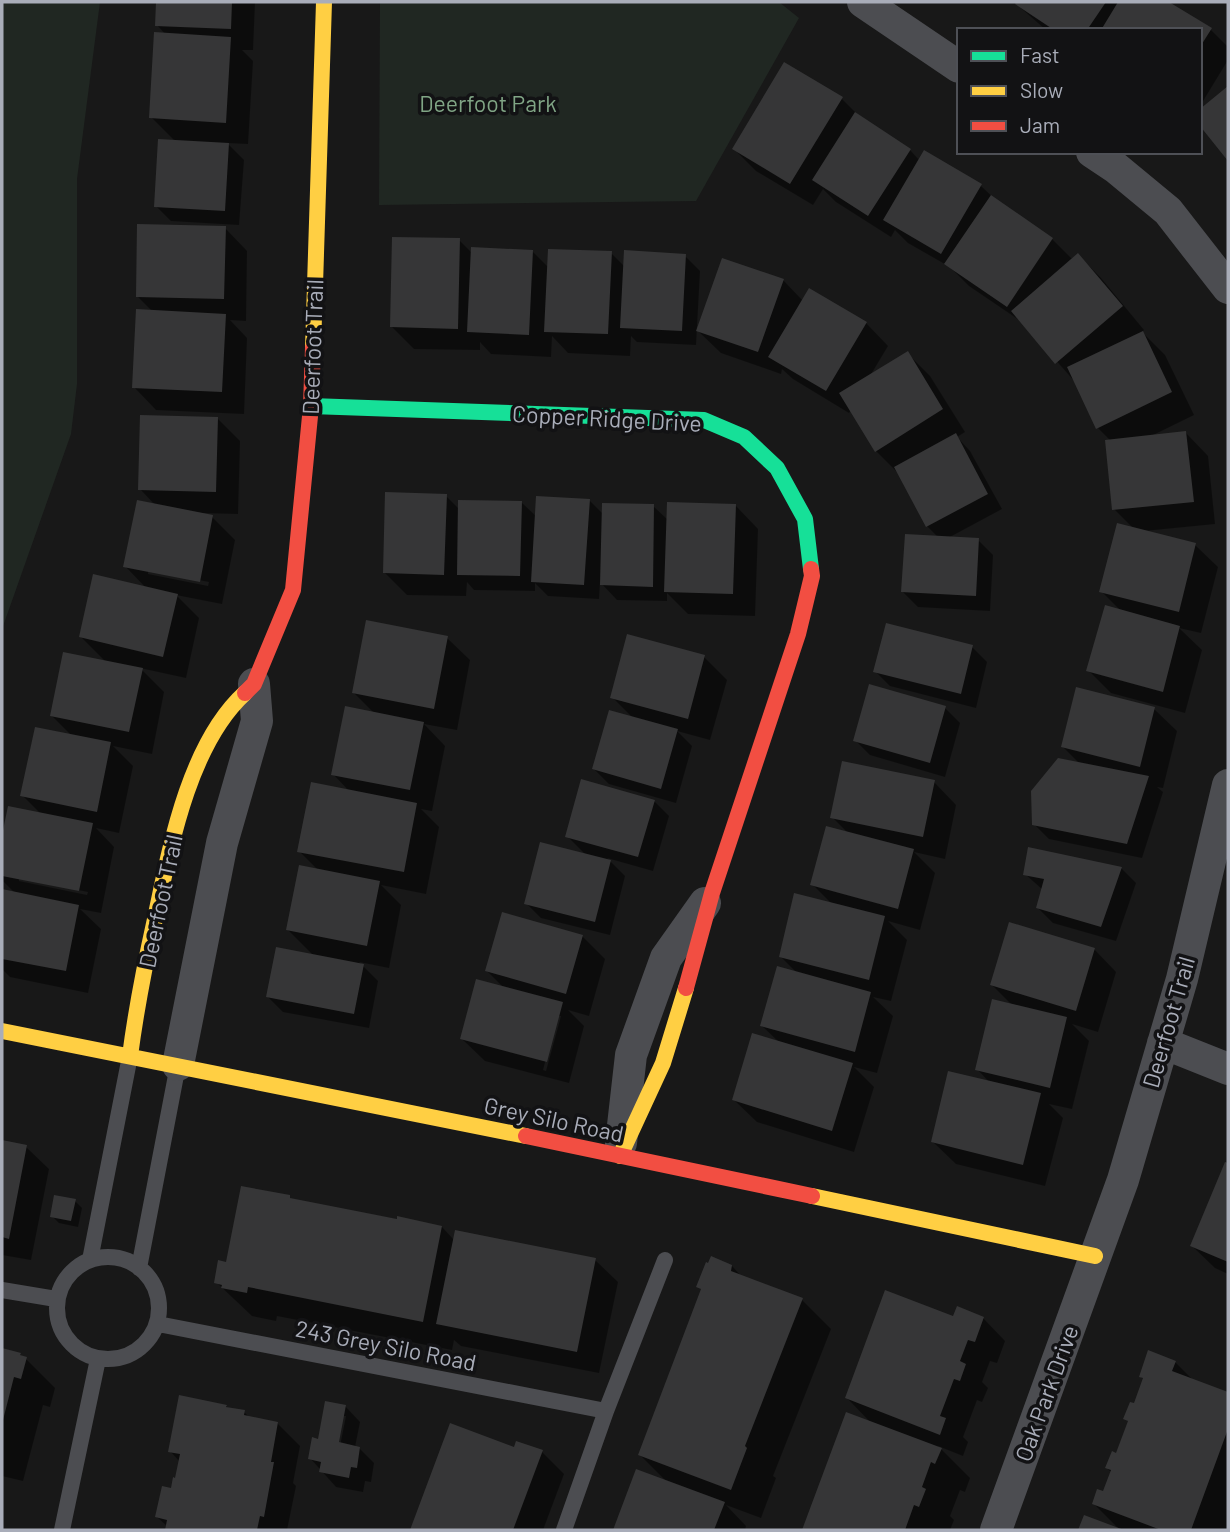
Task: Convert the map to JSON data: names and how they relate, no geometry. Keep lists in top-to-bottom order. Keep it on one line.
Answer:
{"streets":{"street":["Deerfoot Trail","Copper Ridge Drive","Grey Silo Road","Oak Park Drive"],"lane":["243 Grey Silo Road"]},"crossings":[["Deerfoot Trail","Copper Ridge Drive"],["Deerfoot Trail","Grey Silo Road"],["Deerfoot Trail","Oak Park Drive"],["Copper Ridge Drive","Grey Silo Road"],["Grey Silo Road","Oak Park Drive"]],"parks":["Deerfoot Park"],"legend":["Fast","Slow","Jam"]}
